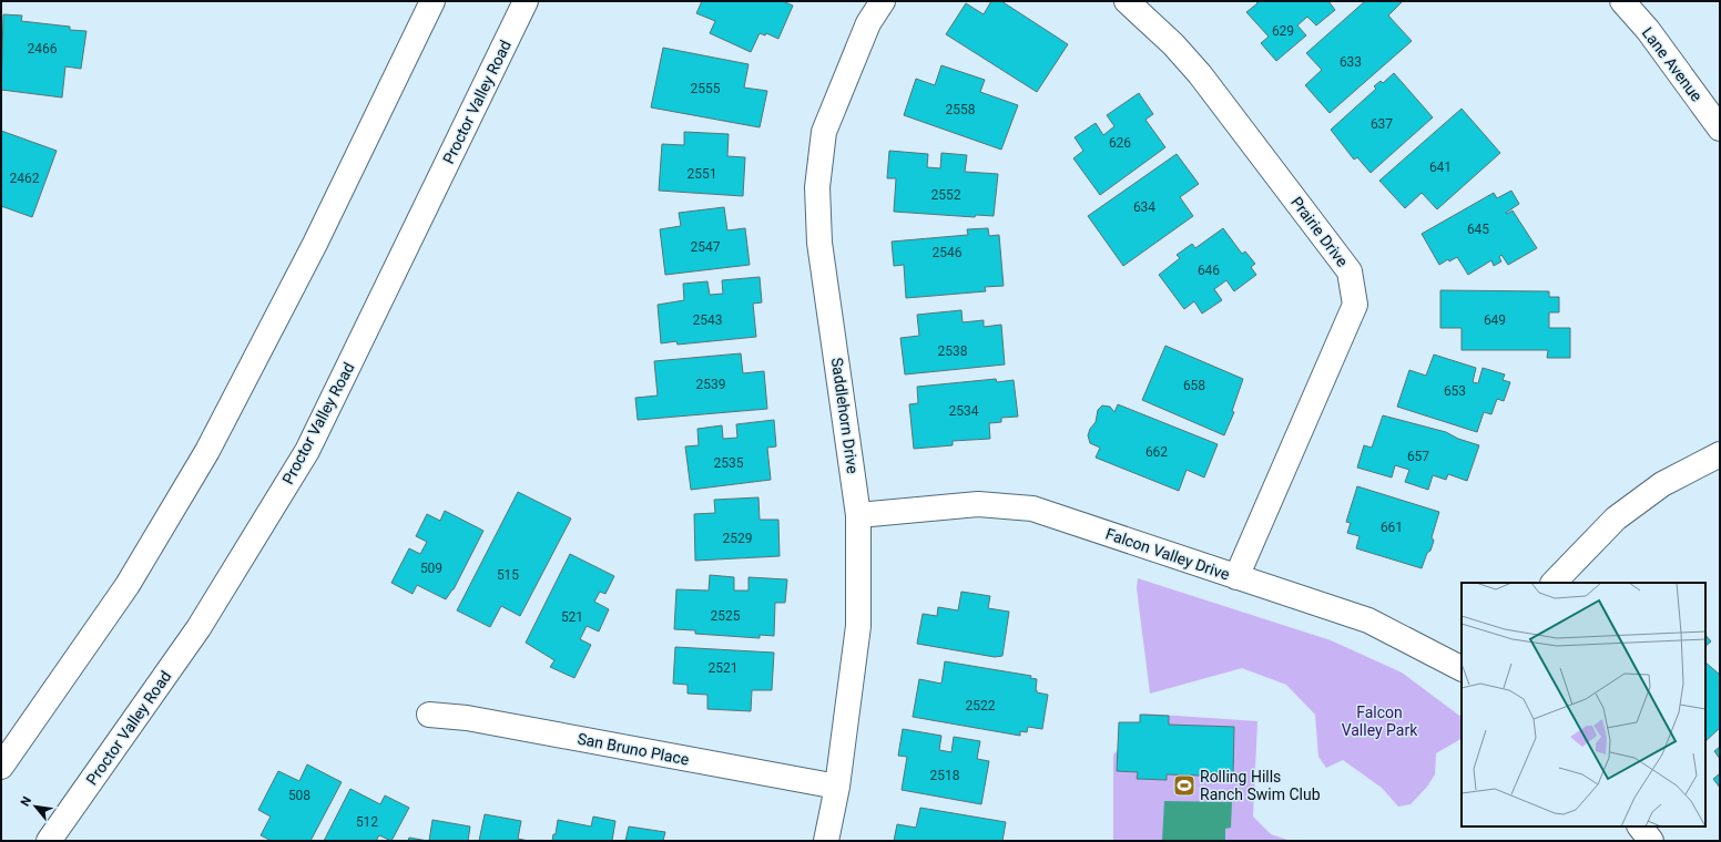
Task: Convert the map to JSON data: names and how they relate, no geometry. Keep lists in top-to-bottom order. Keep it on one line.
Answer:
{"streets":{"street":["Lane Avenue","Proctor Valley Road","Prairie Drive","Saddlehorn Drive","Falcon Valley Drive","San Bruno Place"]},"crossings":[["Prairie Drive","Falcon Valley Drive"],["Saddlehorn Drive","Falcon Valley Drive"],["Saddlehorn Drive","San Bruno Place"]],"parks":["Falcon Valley Park"],"places":{"sports":["Rolling Hills Ranch Swim Club"]},"house_numbers":["629","2466","633","2555","2558","637","626","641","2551","2462","2552","634","645","2547","2546","646","2543","649","2538","2539","658","653","2534","662","657","2535","661","2529","509","515","2525","521","2521","2522","2518","508","512"],"north":"top left"}
